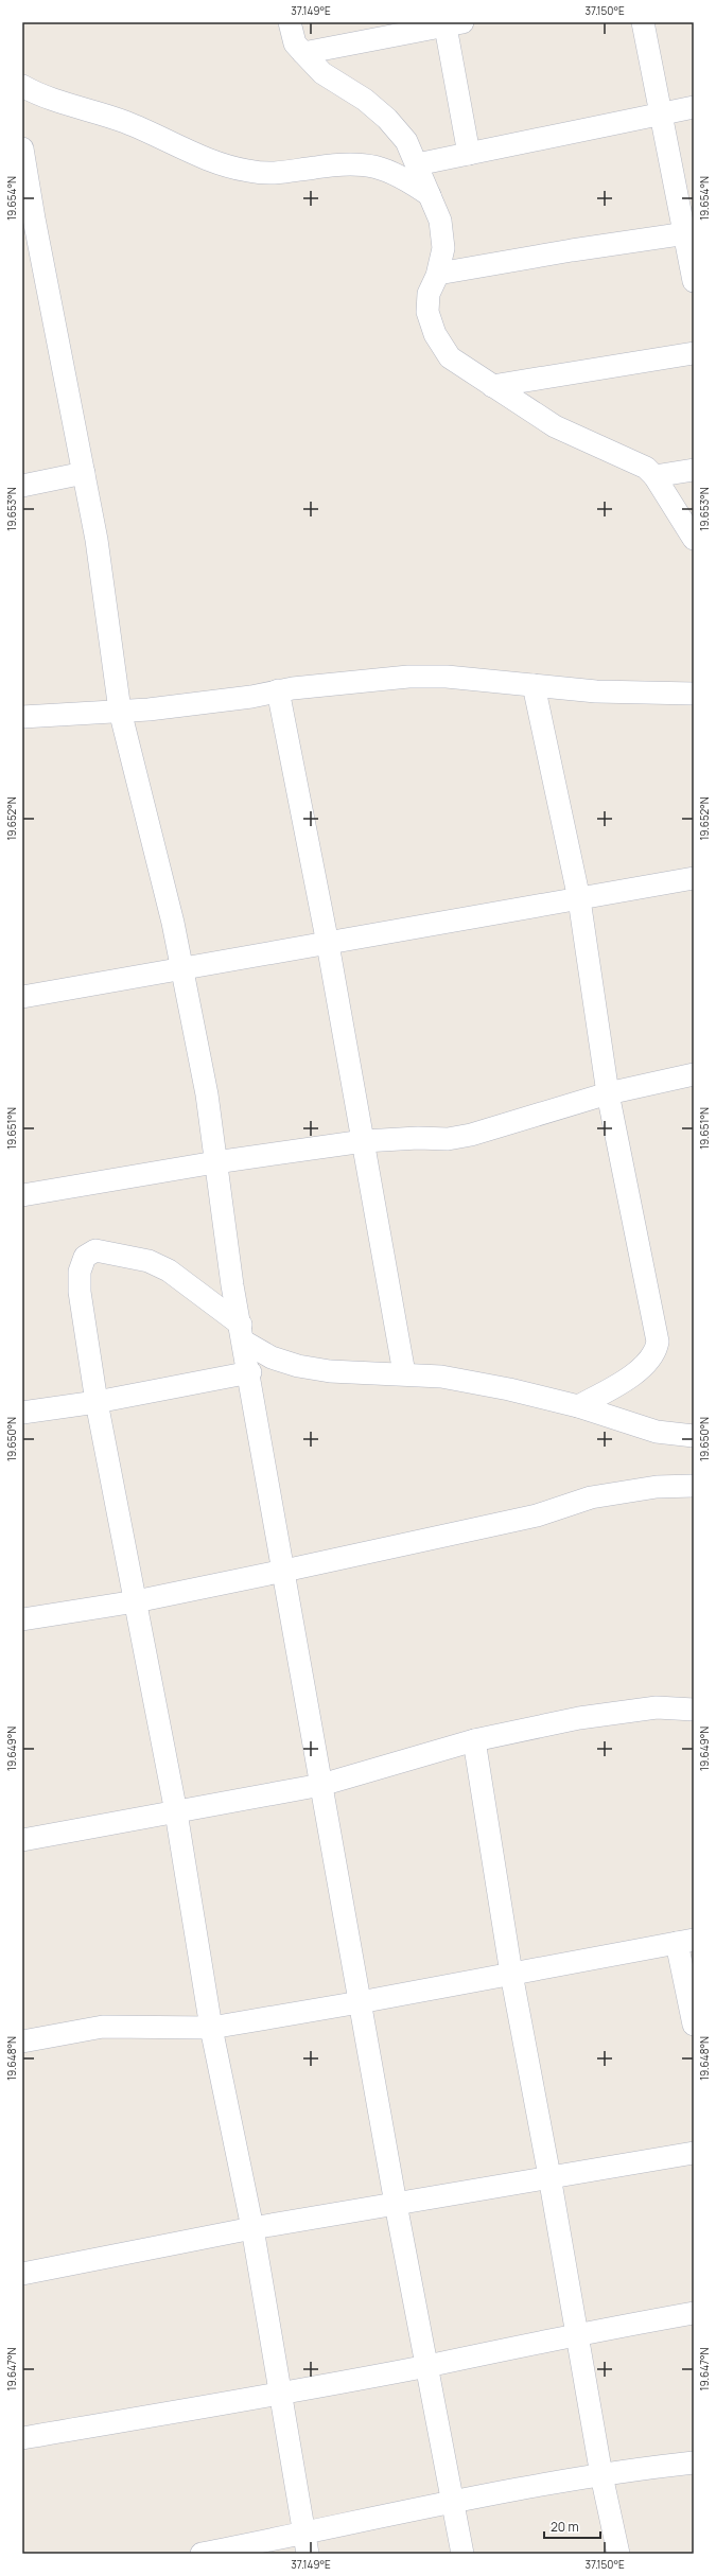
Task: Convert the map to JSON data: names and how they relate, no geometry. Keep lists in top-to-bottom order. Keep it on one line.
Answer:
{"scale_bar":"20 m","coordinates":["37.149°E","37.150°E","19.654°N","19.653°N","19.652°N","19.651°N","19.650°N","19.649°N","19.648°N","19.647°N"]}
